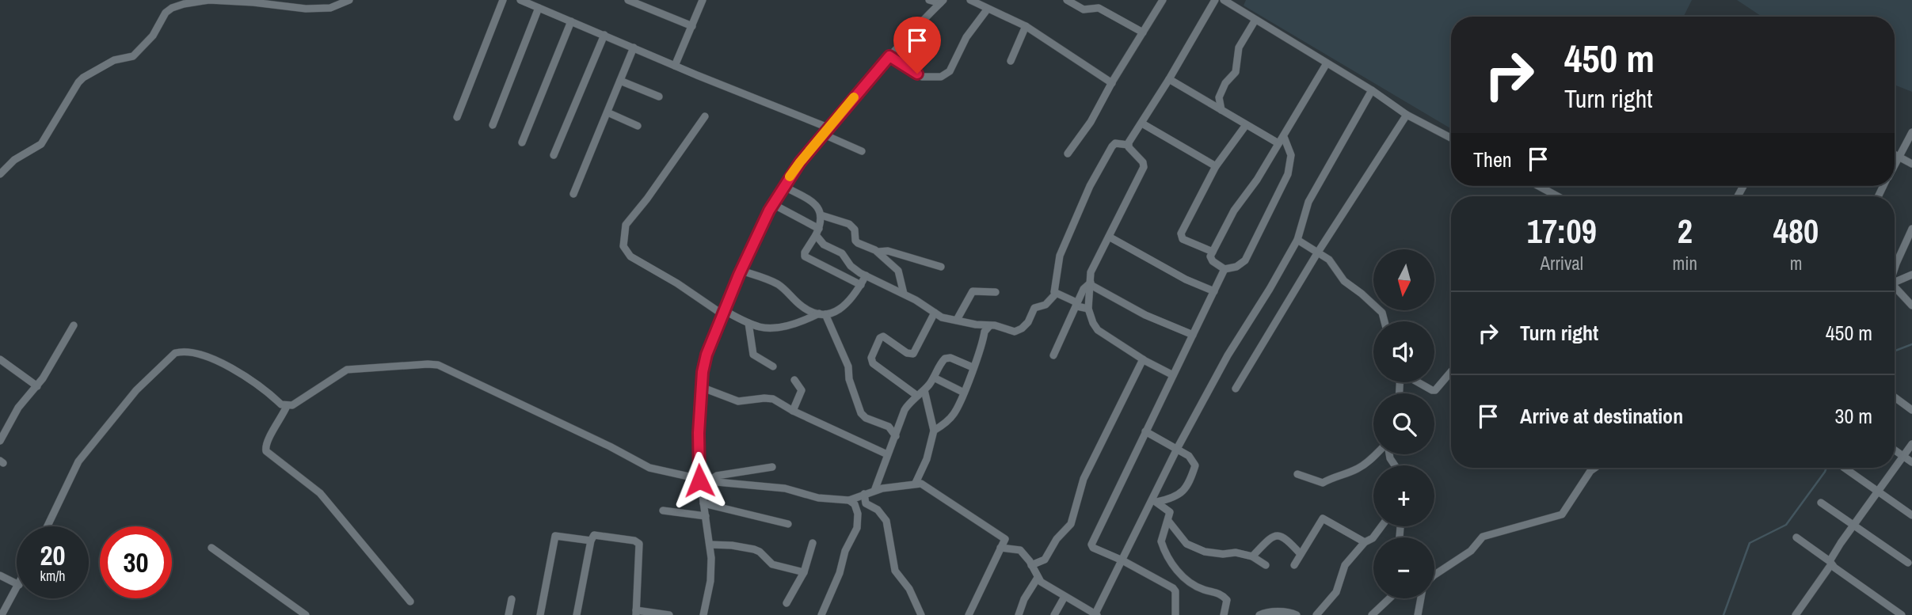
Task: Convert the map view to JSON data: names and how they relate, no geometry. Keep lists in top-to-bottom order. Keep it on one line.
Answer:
{"north":"bottom","page":{"turn":["450 m","Turn right"],"then":"Then","eta":["17:09","Arrival","2","min","480","m"],"map_buttons":["+","−"],"list":[{"name":"Turn right","value":"450 m"},{"name":"Arrive at destination","value":"30 m"}],"speed":"20 km/h","limit":"30"}}
